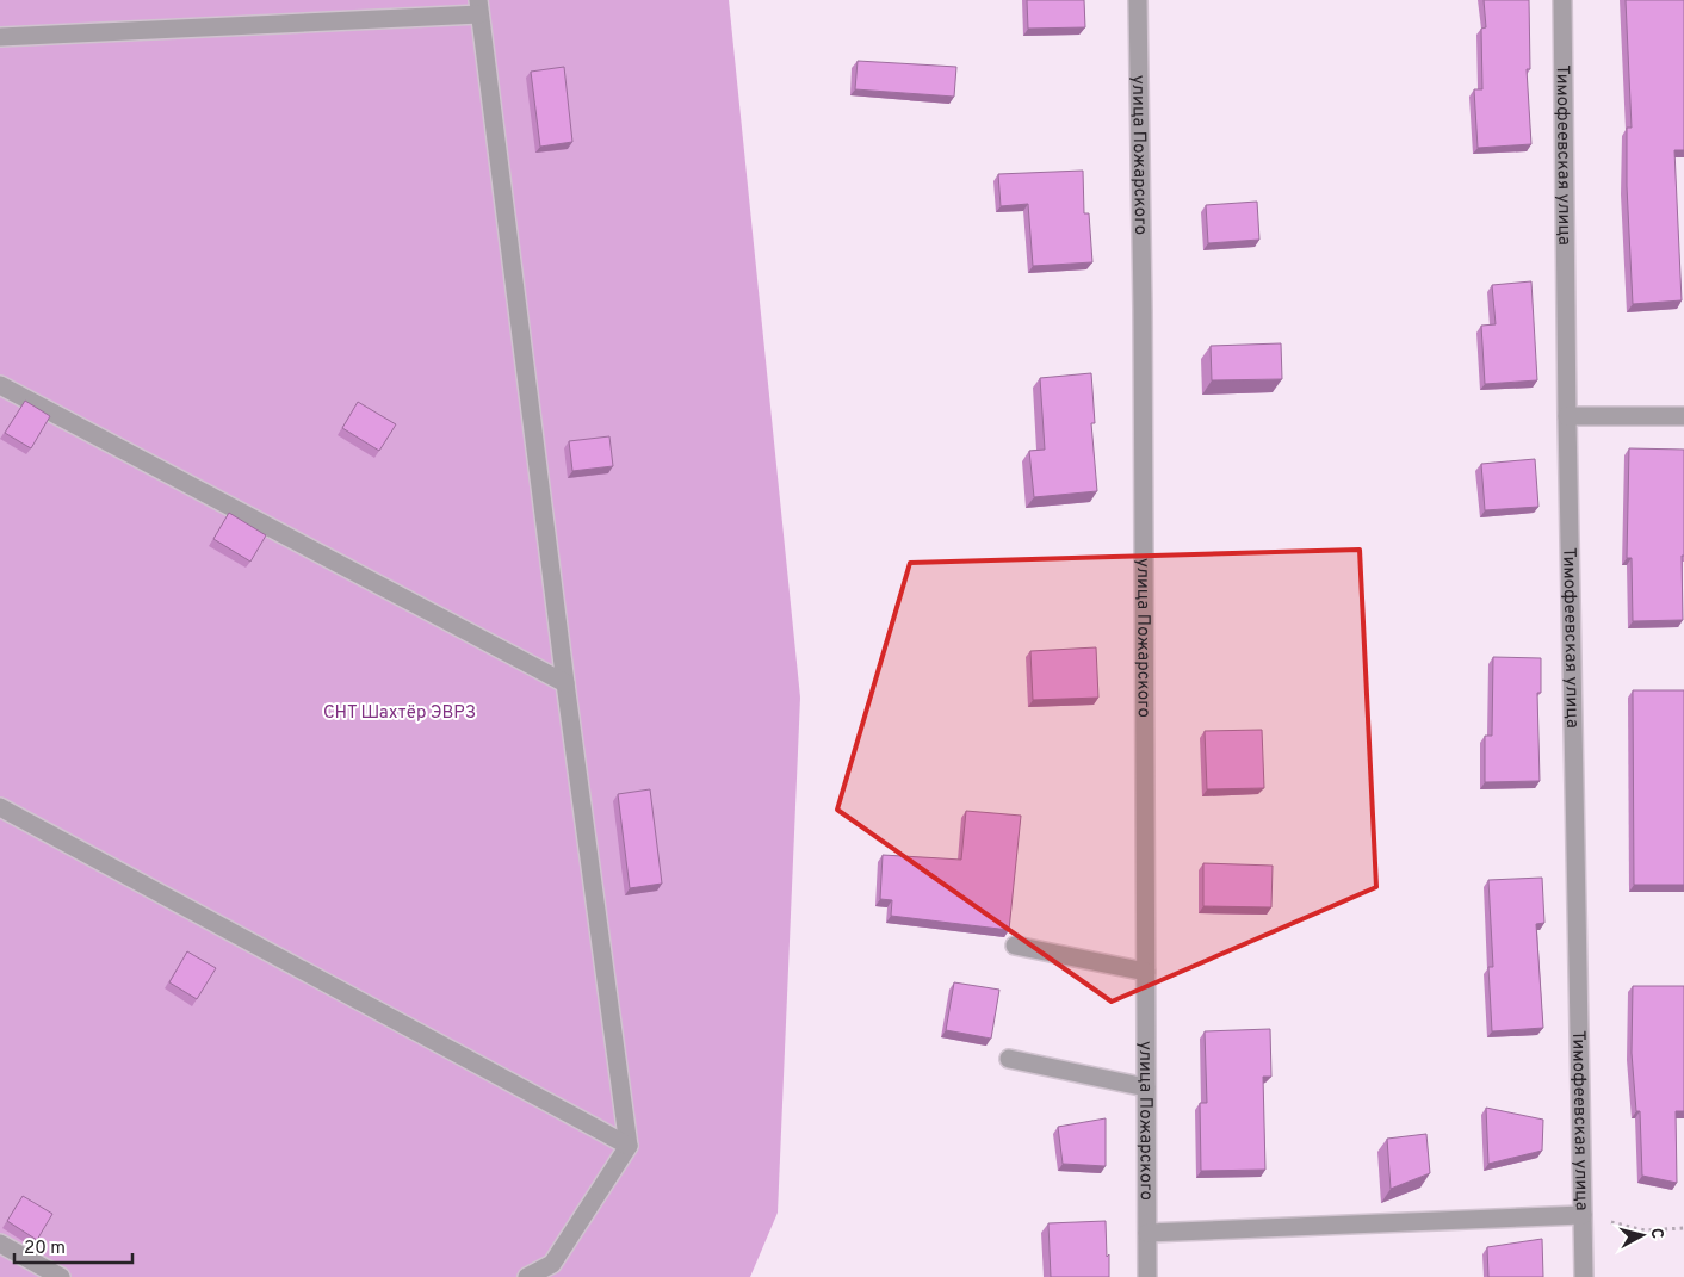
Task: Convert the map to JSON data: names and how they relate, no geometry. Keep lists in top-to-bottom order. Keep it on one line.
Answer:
{"streets":{"street":["улица Пожарского","Тимофеевская улица"]},"parks":["СНТ Шахтёр ЭВРЗ"],"scale_bar":"20 m","north":"right"}
